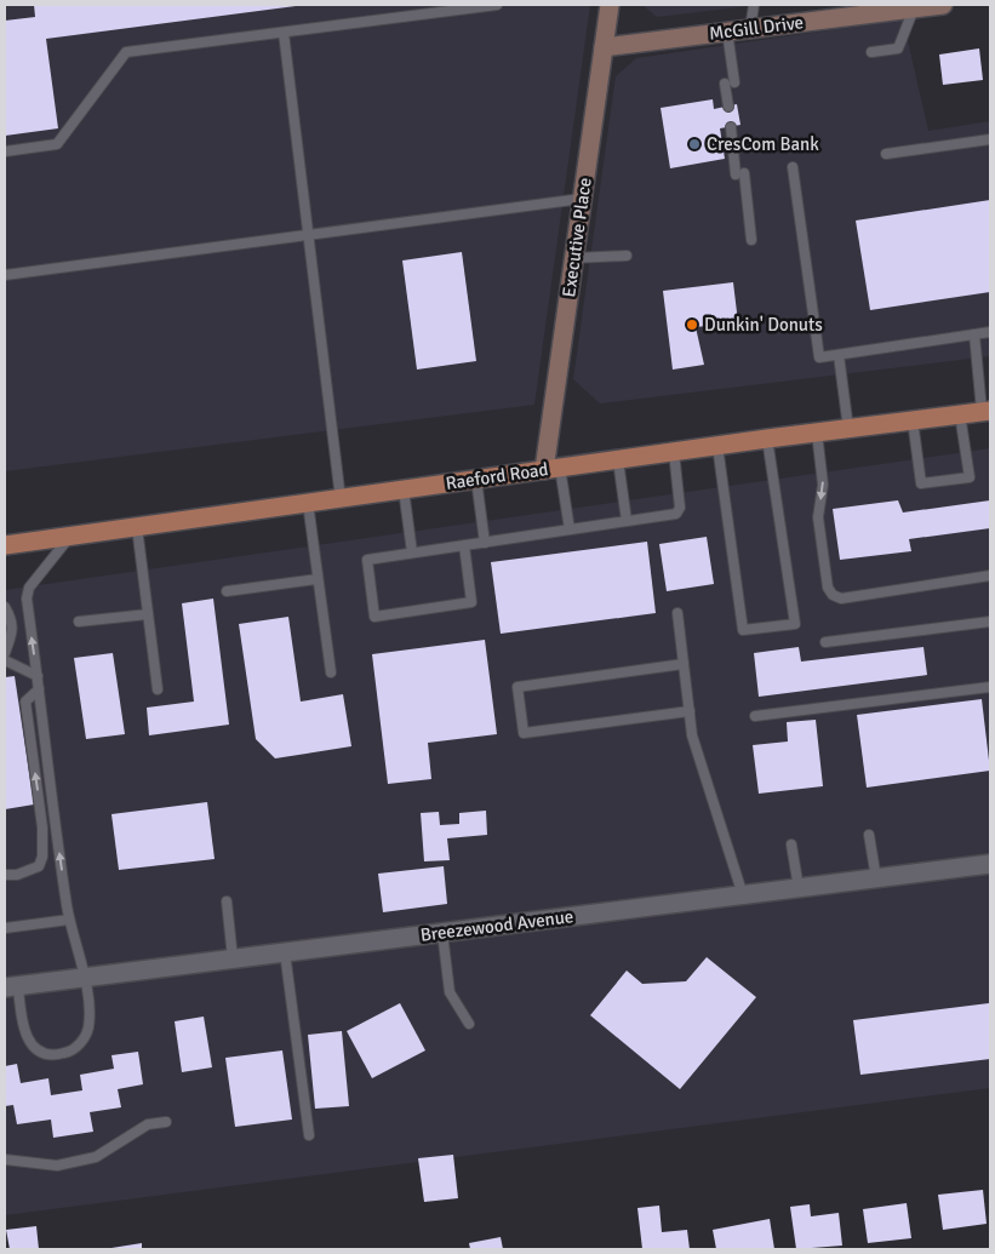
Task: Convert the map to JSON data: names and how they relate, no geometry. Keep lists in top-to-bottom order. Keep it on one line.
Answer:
{"streets":{"main road":["Raeford Road"],"street":["McGill Drive","Executive Place","Breezewood Avenue"]},"crossings":[["McGill Drive","Executive Place"],["Executive Place","Raeford Road"]],"places":["CresCom Bank","Dunkin' Donuts"]}
